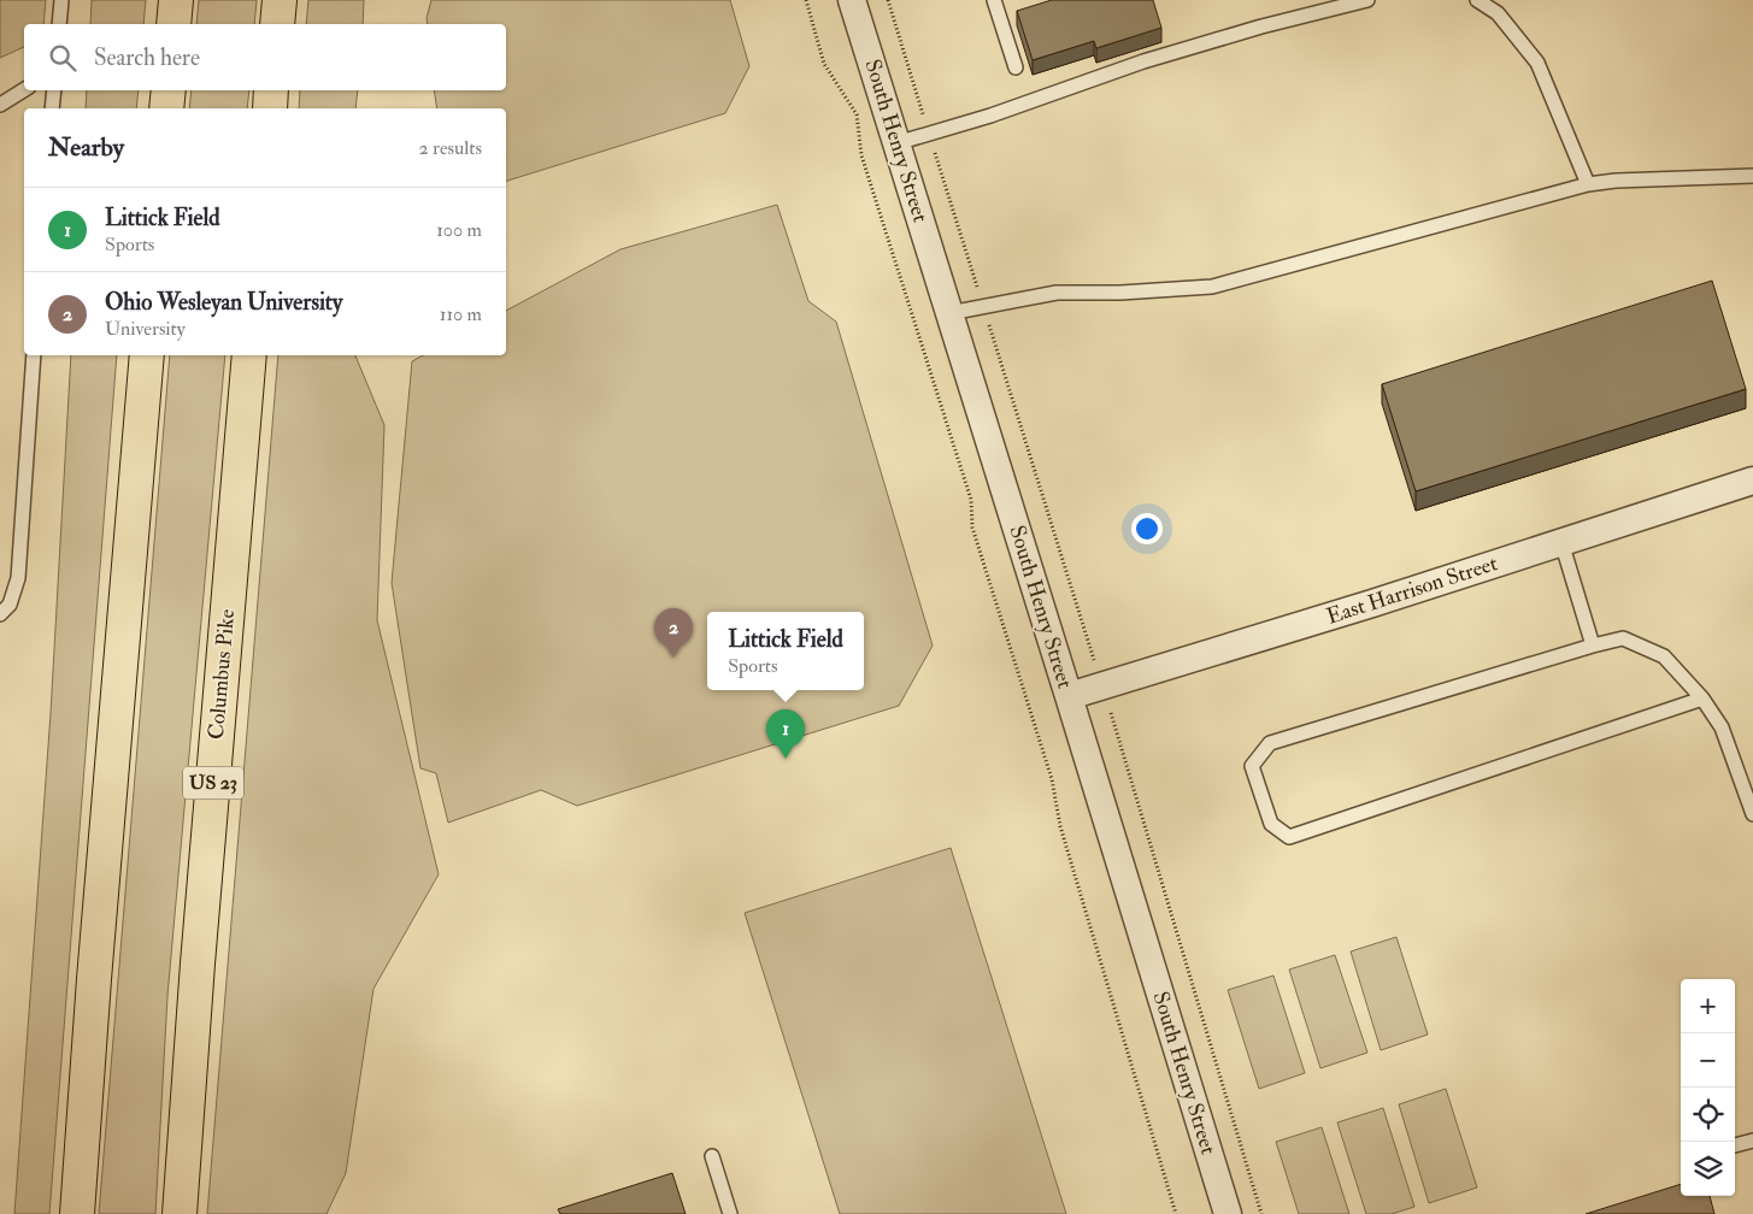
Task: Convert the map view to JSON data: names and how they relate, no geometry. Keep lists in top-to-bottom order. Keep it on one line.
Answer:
{"streets":{"highway":["Columbus Pike","US 23"],"street":["South Henry Street","East Harrison Street"]},"crossings":[["South Henry Street","East Harrison Street"]],"page":{"search":"Search here","heading":["Nearby","2 results"],"list":[{"mark":"1","name":"Littick Field","note":"Sports","value":"100 m"},{"mark":"2","name":"Ohio Wesleyan University","note":"University","value":"110 m"}],"pins":["2","1"],"popup":["Littick Field","Sports"],"map_buttons":["+","−"]}}
